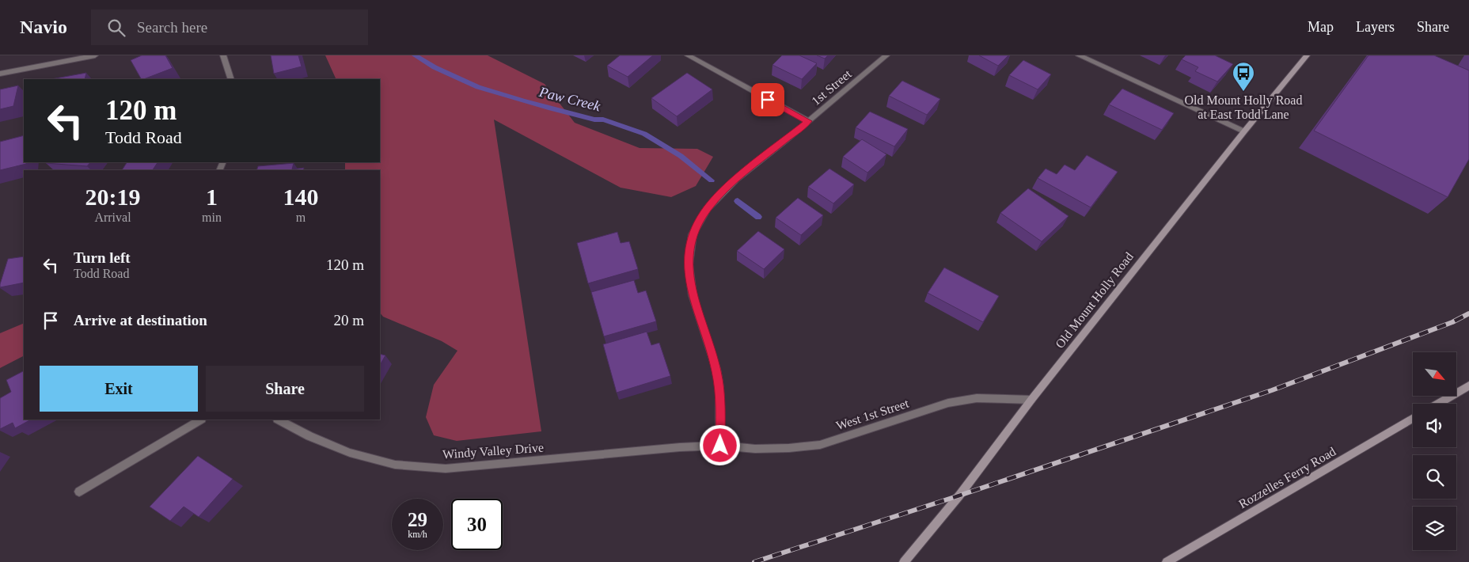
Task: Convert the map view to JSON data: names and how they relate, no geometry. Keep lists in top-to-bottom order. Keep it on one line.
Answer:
{"streets":{"street":["1st Street","Old Mount Holly Road","West 1st Street","Windy Valley Drive","Rozzelles Ferry Road"]},"crossings":[["1st Street","West 1st Street"],["1st Street","Windy Valley Drive"],["Old Mount Holly Road","West 1st Street"],["West 1st Street","Windy Valley Drive"]],"water":["Paw Creek"],"places":{"bus stop":["Old Mount Holly Road at East Todd Lane"]},"north":"bottom right","page":{"header":"Navio","search":"Search here","nav":["Map","Layers","Share"],"turn":["120 m","Todd Road"],"eta":["20:19","Arrival","1","min","140","m"],"list":[{"name":"Turn left","note":"Todd Road","value":"120 m"},{"name":"Arrive at destination","value":"20 m"}],"buttons":["Exit","Share"],"speed":"29 km/h","limit":"30"}}
